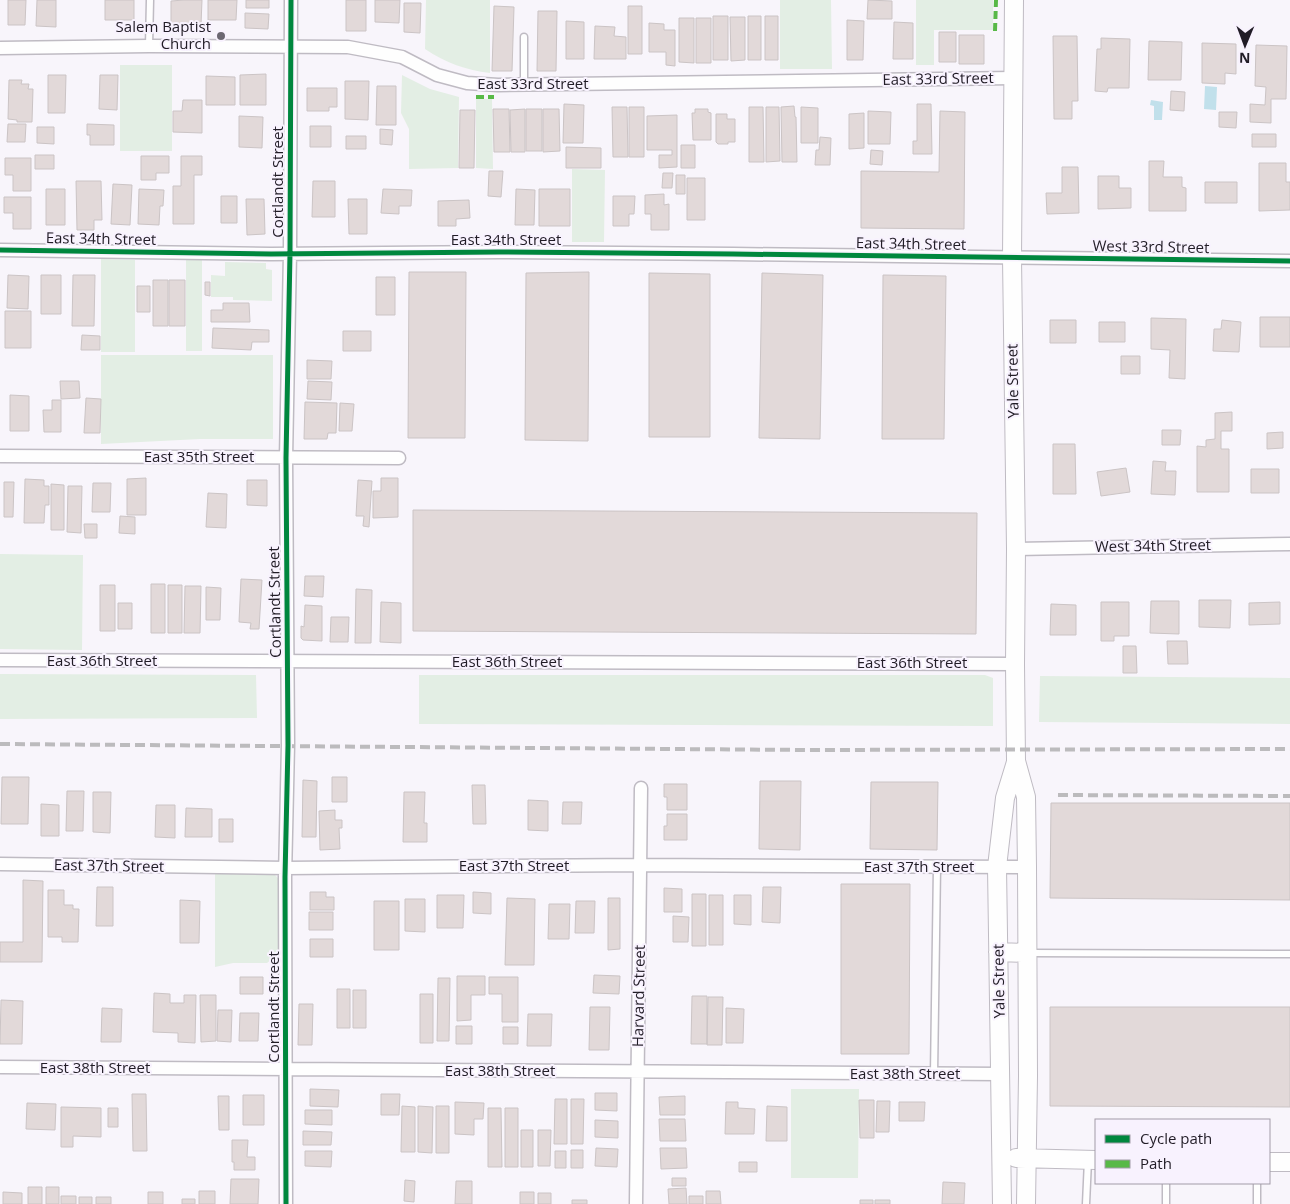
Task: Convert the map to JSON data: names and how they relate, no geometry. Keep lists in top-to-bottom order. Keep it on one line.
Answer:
{"streets":{"main road":["Yale Street"],"street":["East 33rd Street","Cortlandt Street","East 34th Street","West 33rd Street","East 35th Street","West 34th Street","East 36th Street","East 37th Street","Harvard Street","East 38th Street"]},"crossings":[["East 33rd Street","Cortlandt Street"],["East 33rd Street","Yale Street"],["Cortlandt Street","East 34th Street"],["Cortlandt Street","East 35th Street"],["Cortlandt Street","East 36th Street"],["Cortlandt Street","East 37th Street"],["Cortlandt Street","East 38th Street"],["East 34th Street","West 33rd Street"],["East 34th Street","Yale Street"],["West 33rd Street","Yale Street"],["Yale Street","West 34th Street"],["Yale Street","East 36th Street"],["Yale Street","East 37th Street"],["Yale Street","East 38th Street"],["East 37th Street","Harvard Street"],["Harvard Street","East 38th Street"]],"places":["Salem Baptist Church"],"legend":["Cycle path","Path"],"north":"bottom"}
